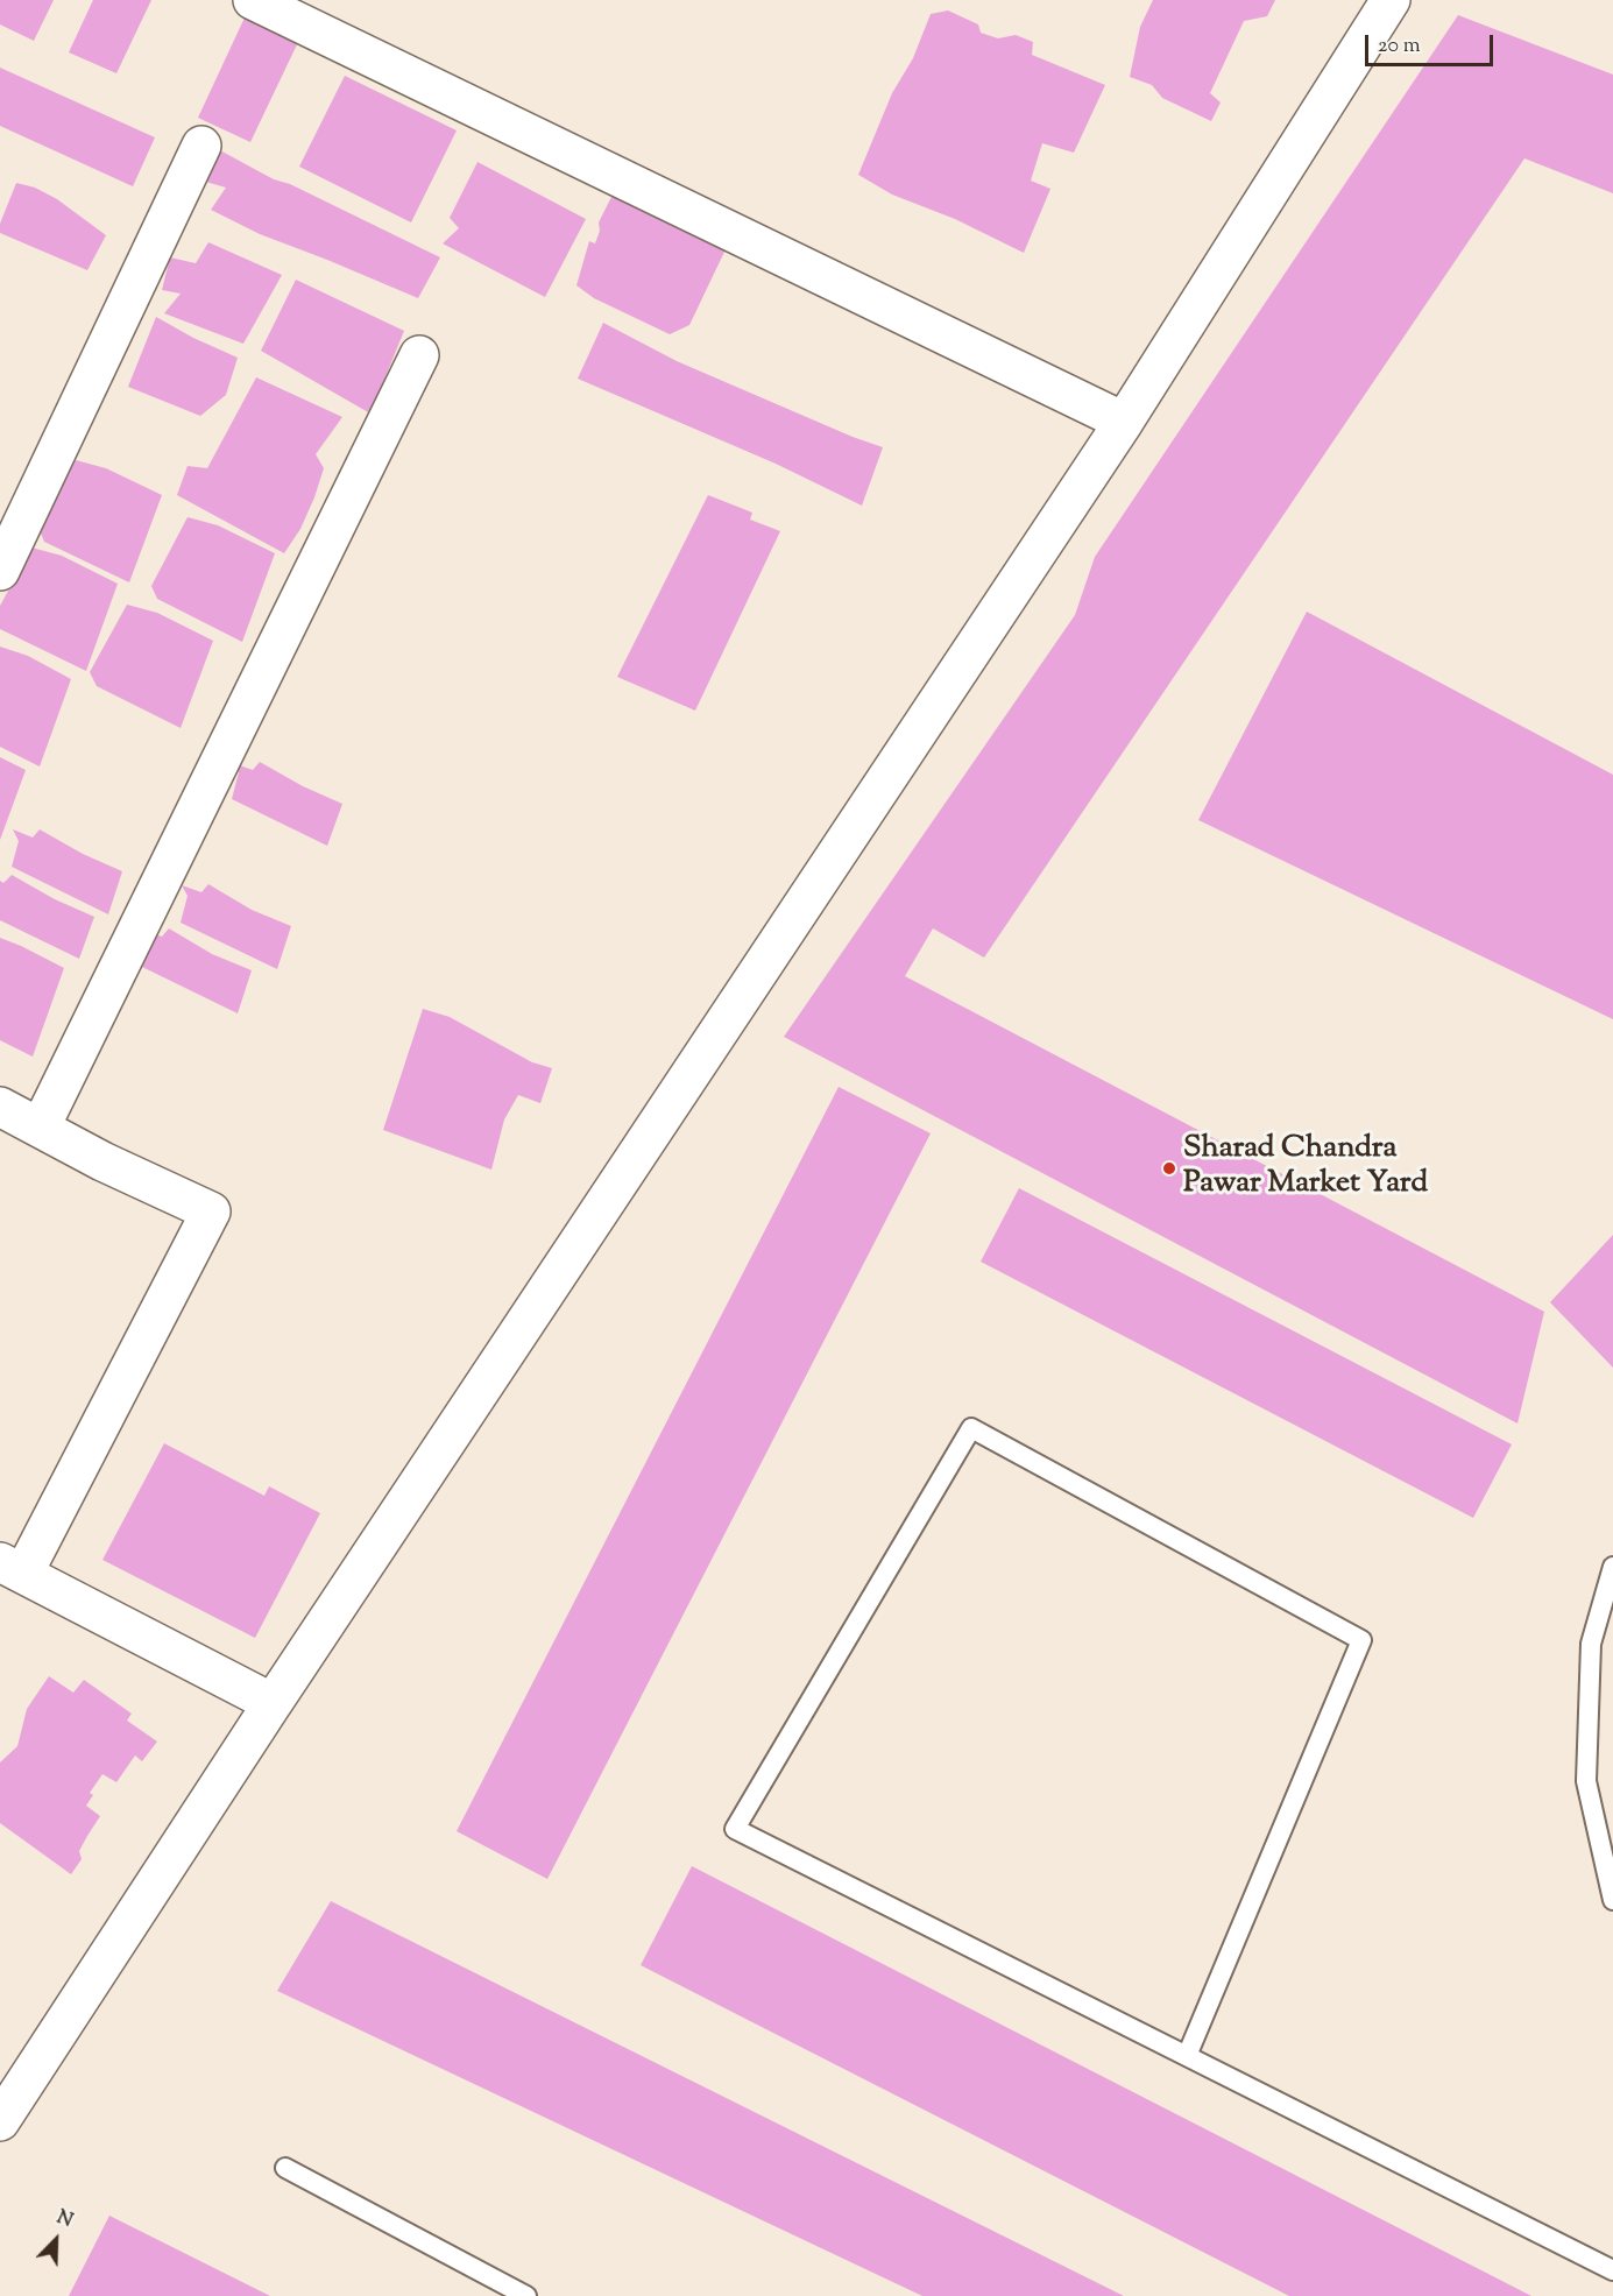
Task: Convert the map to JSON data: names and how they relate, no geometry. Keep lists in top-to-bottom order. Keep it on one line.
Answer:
{"places":["Sharad Chandra Pawar Market Yard"],"scale_bar":"20 m","north":"top right"}
